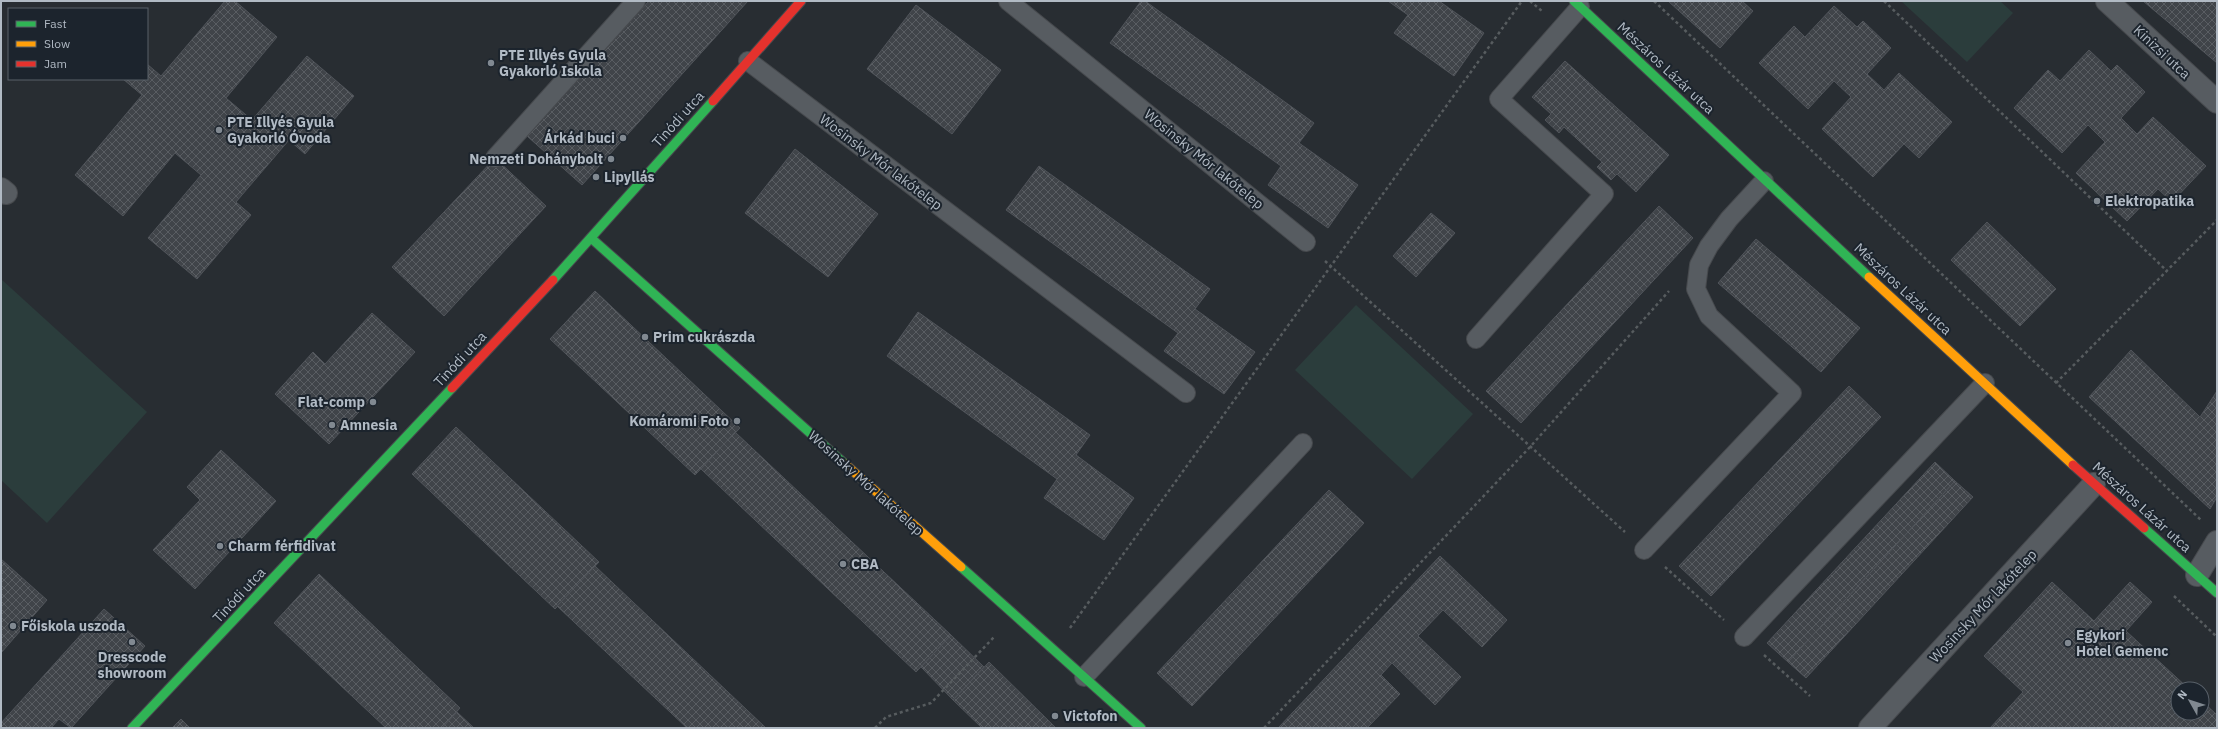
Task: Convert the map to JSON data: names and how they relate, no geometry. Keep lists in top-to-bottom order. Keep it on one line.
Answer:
{"streets":{"street":["Kinizsi utca","Mészáros Lázár utca","Tinódi utca","Wosinsky Mór lakótelep"]},"crossings":[["Mészáros Lázár utca","Wosinsky Mór lakótelep"],["Tinódi utca","Wosinsky Mór lakótelep"]],"places":["PTE Illyés Gyula Gyakorló Iskola","PTE Illyés Gyula Gyakorló Óvoda","Árkád buci","Nemzeti Dohánybolt","Lipyllás","Elektropatika","Prim cukrászda","Flat-comp","Komáromi Foto","Amnesia","Charm férfidivat","CBA","Főiskola uszoda","Dresscode showroom","Egykori Hotel Gemenc","Victofon"],"legend":["Fast","Slow","Jam"],"north":"top left"}
